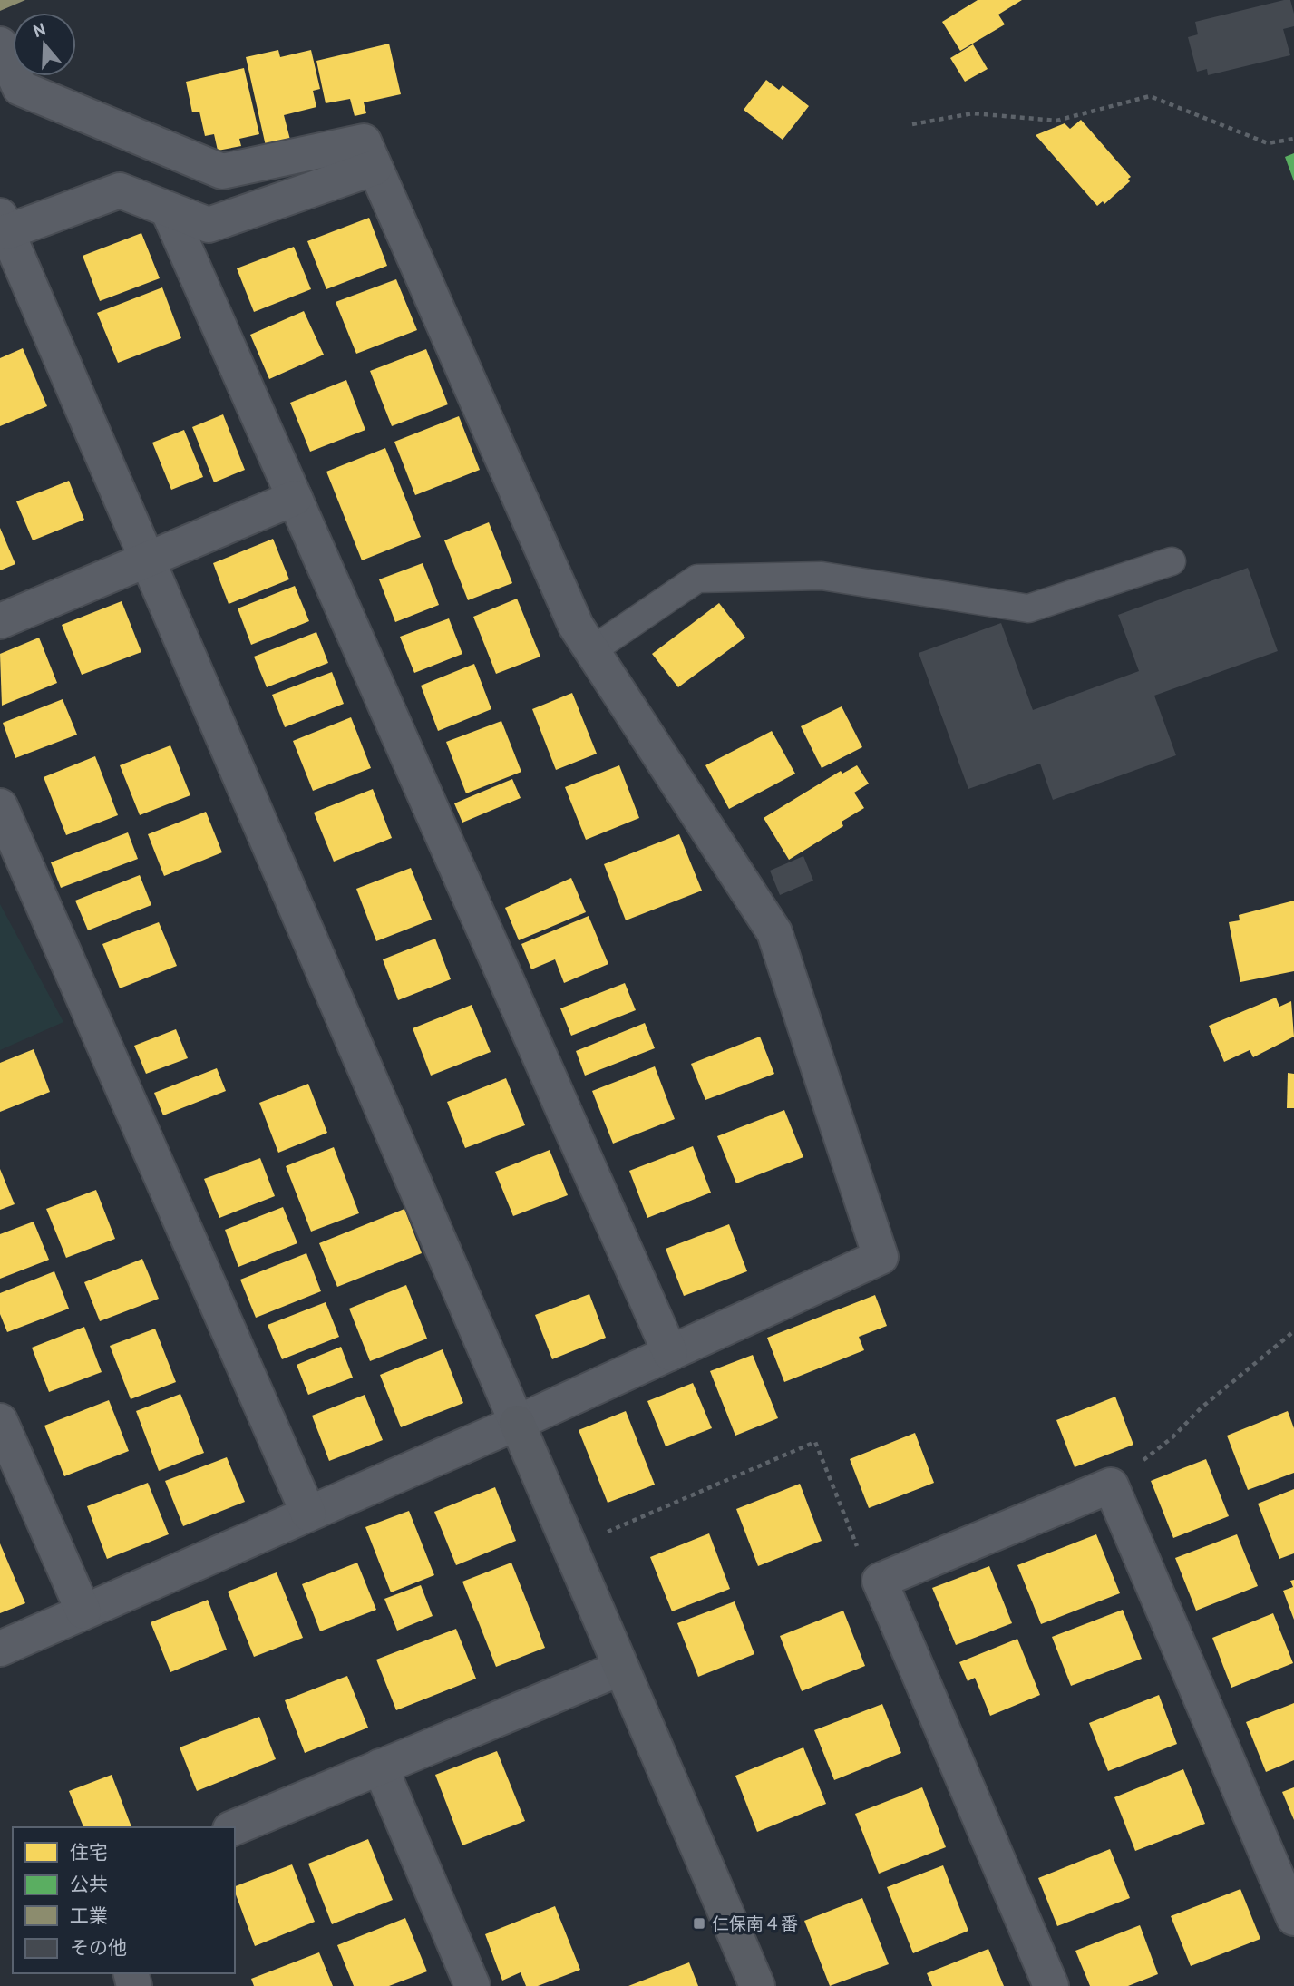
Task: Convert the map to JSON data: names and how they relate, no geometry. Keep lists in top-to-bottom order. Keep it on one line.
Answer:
{"places":{"transit":["仁保南４番"]},"legend":["住宅","公共","工業","その他"],"north":"top"}
